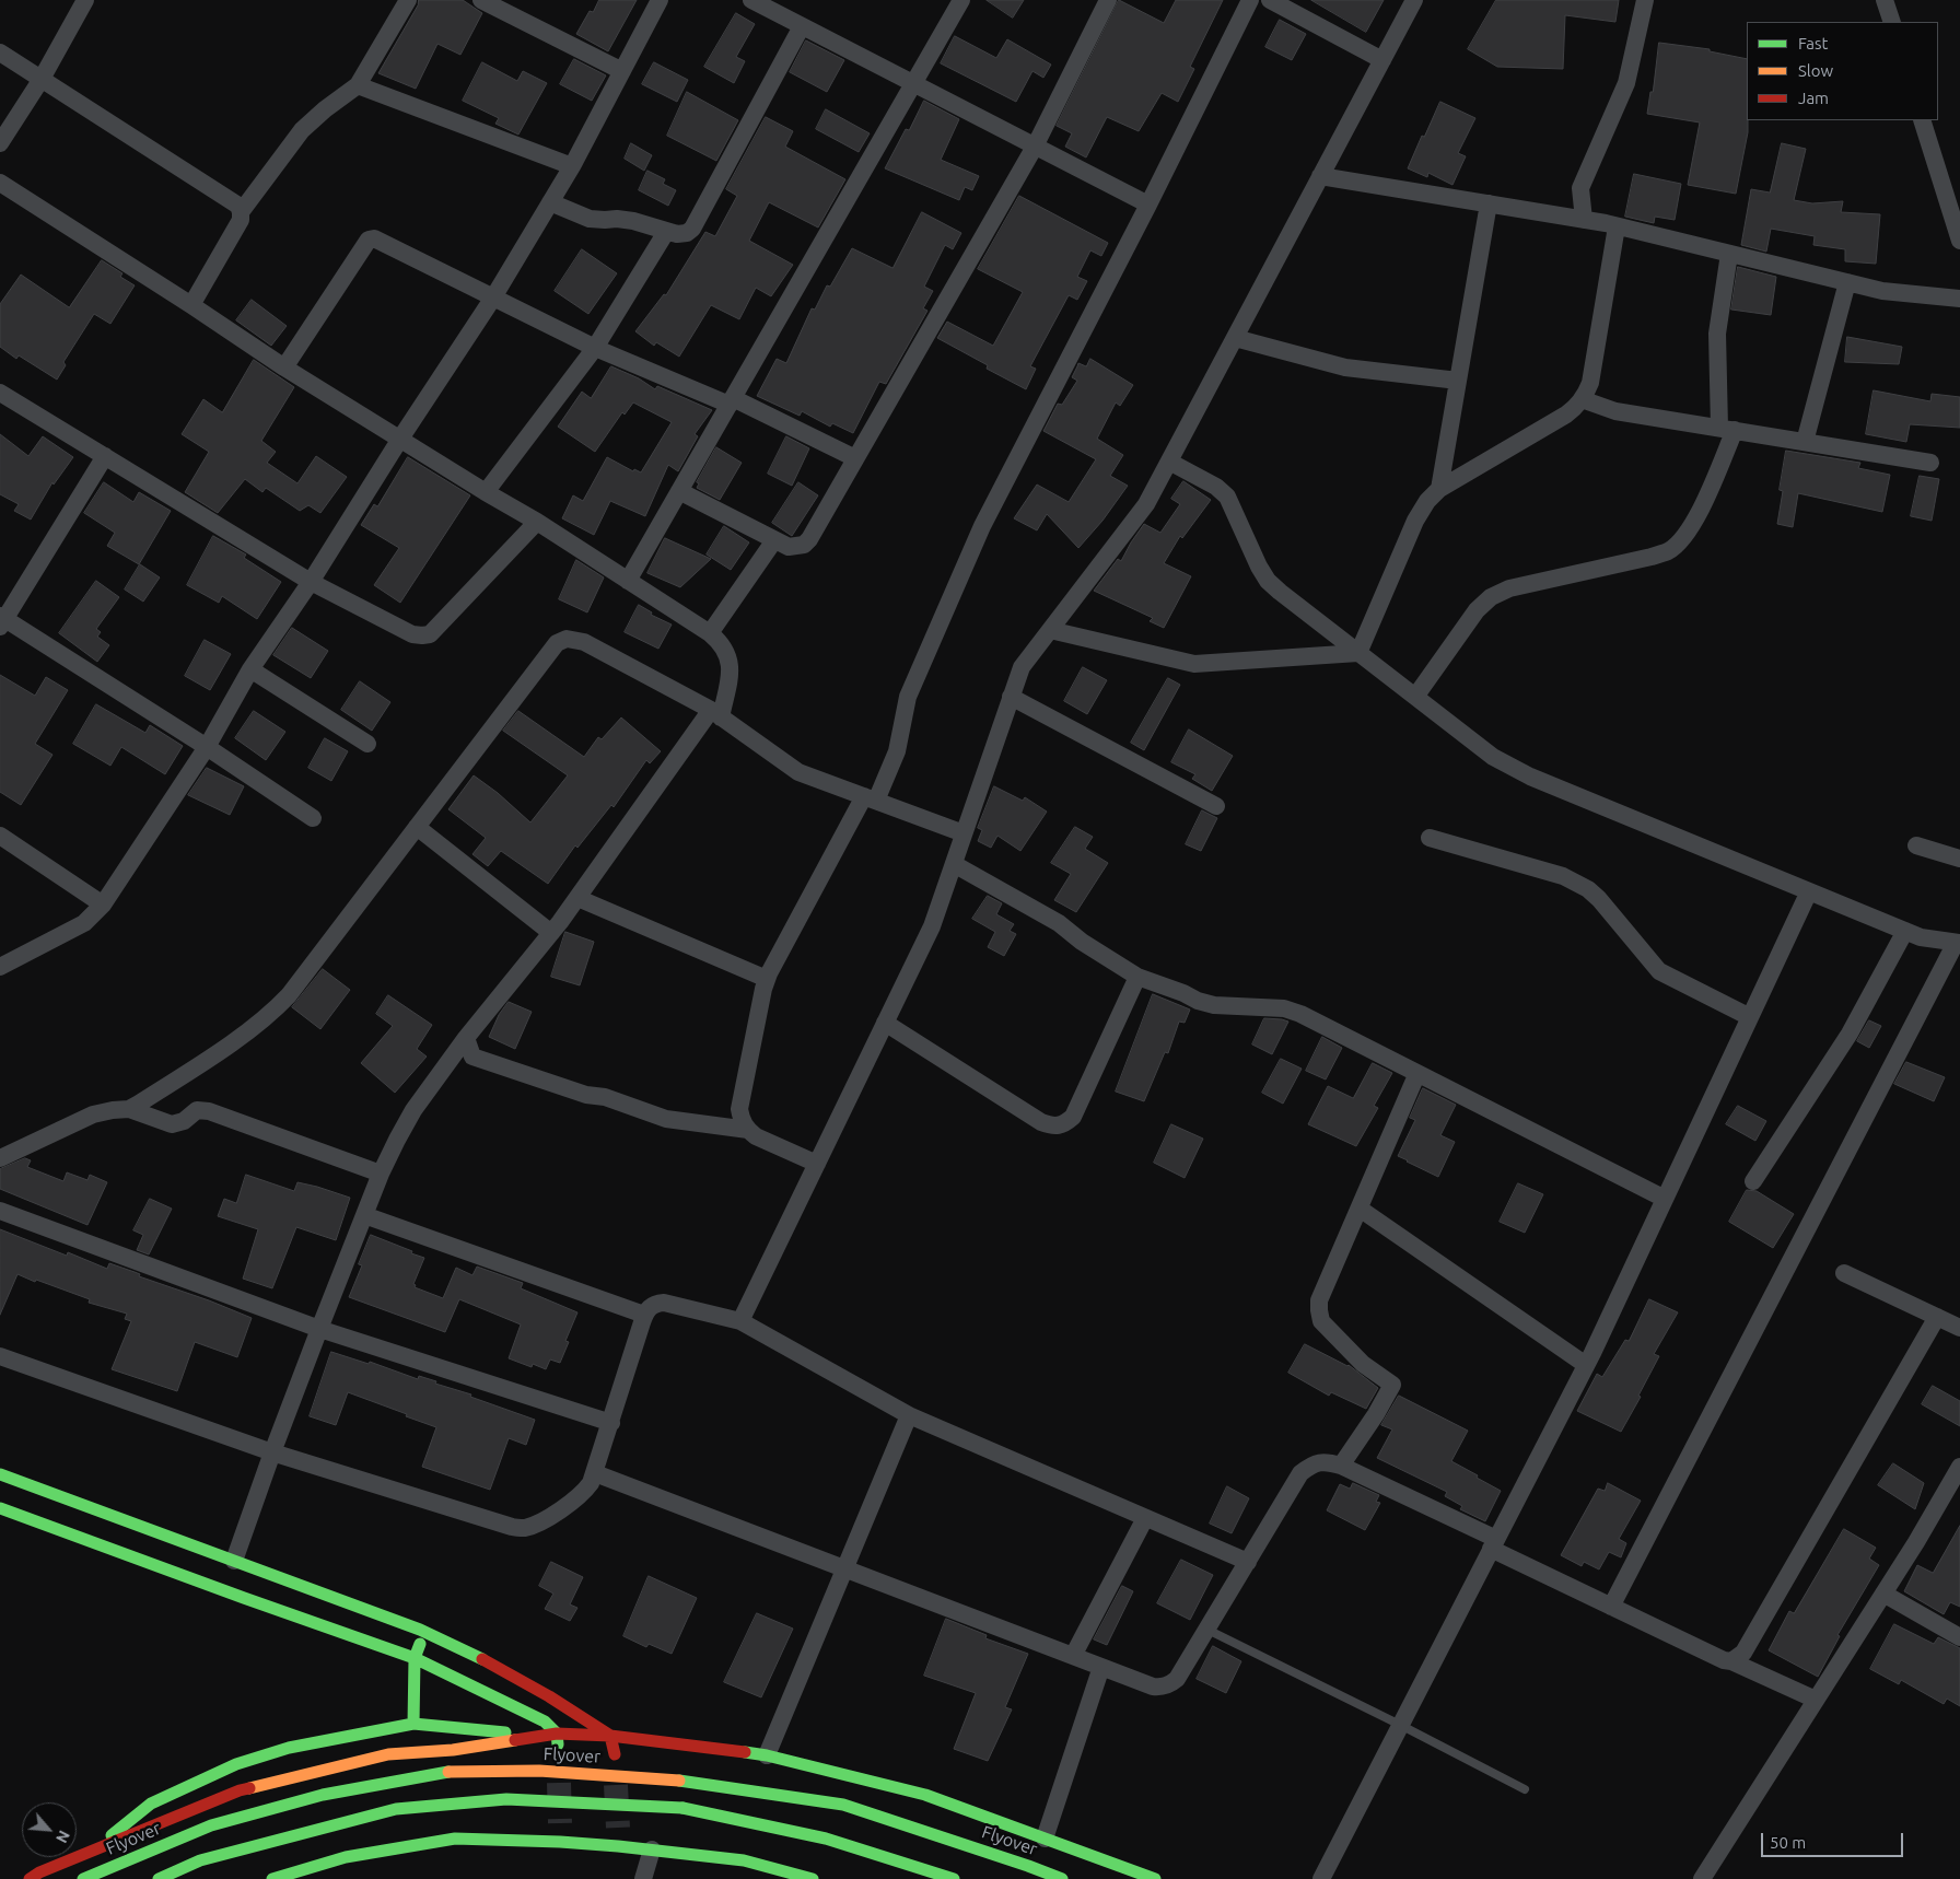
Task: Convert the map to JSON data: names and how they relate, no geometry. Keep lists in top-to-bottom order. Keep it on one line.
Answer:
{"streets":{"main road":["Flyover"]},"legend":["Fast","Slow","Jam"],"scale_bar":"50 m","north":"bottom right"}
